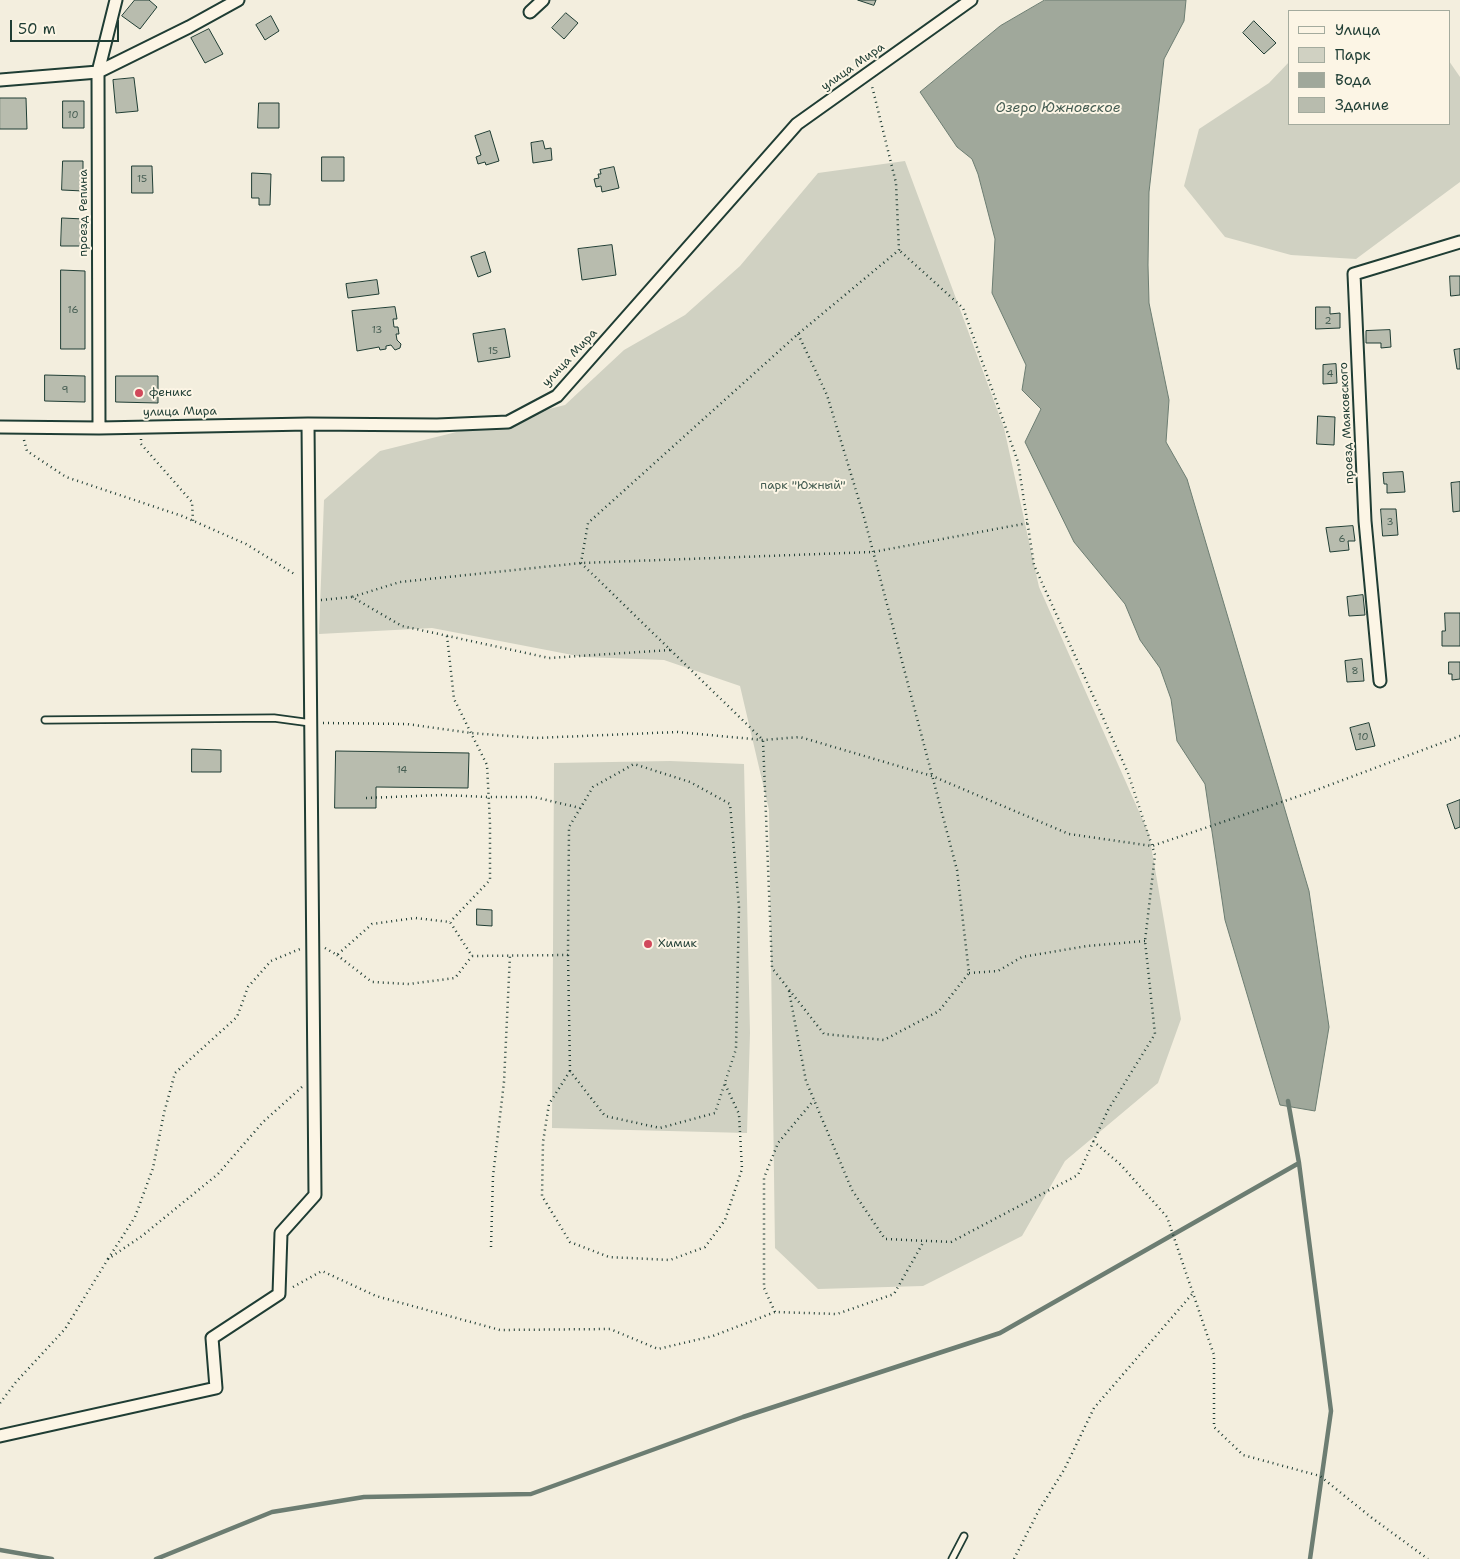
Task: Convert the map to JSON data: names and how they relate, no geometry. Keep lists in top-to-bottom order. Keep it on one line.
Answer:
{"streets":{"street":["улица Мира","проезд Репина","проезд Маяковского"]},"crossings":[["улица Мира","проезд Репина"]],"water":["Озеро Южновское"],"parks":["парк \"Южный\""],"places":["феникс","Химик"],"house_numbers":["10","15","16","2","13","15","4","9","3","6","8","10","14"],"legend":["Улица","Парк","Вода","Здание"],"scale_bar":"50 m"}
